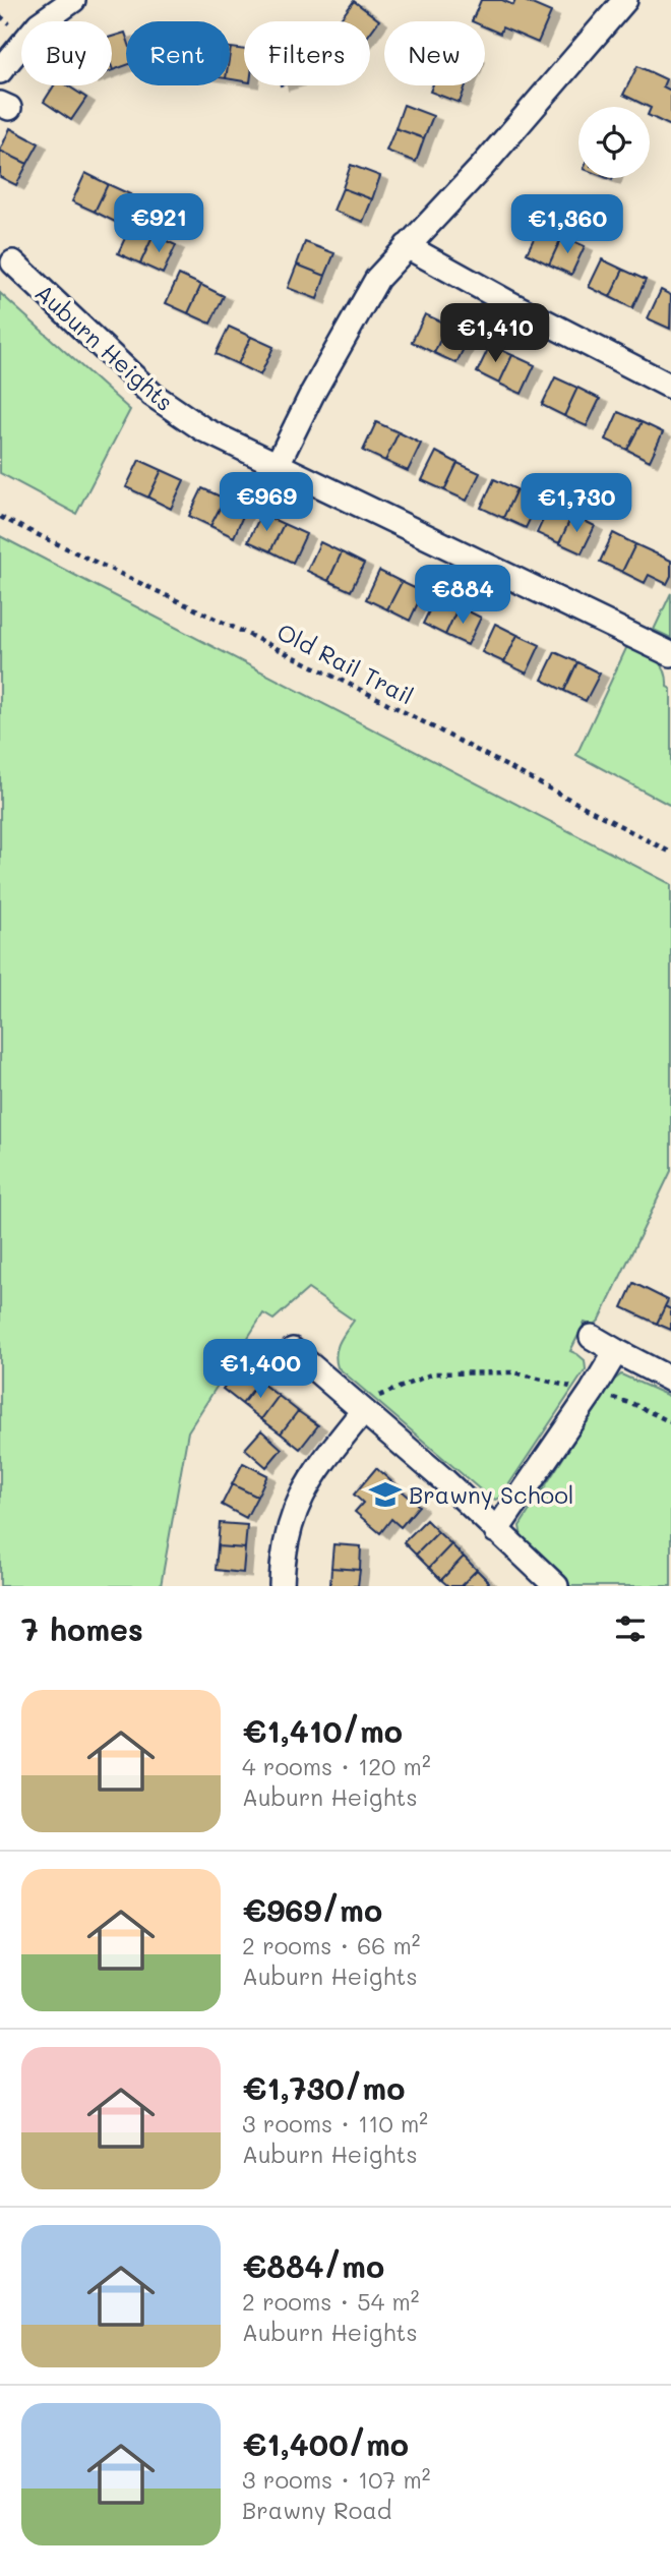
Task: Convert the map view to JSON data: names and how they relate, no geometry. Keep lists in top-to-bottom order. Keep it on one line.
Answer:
{"streets":{"street":["Auburn Heights"],"path":["Old Rail Trail"]},"places":{"school or university":["Brawny School"]},"page":{"chip":["Buy","Rent","Filters","New"],"price":["€921","€1,360","€1,410","€969","€1,730","€884","€1,400"],"heading":"7 homes","list":[{"name":"€1,410/mo","note":"4 rooms · 120 m² · Auburn Heights"},{"name":"€969/mo","note":"2 rooms · 66 m² · Auburn Heights"},{"name":"€1,730/mo","note":"3 rooms · 110 m² · Auburn Heights"},{"name":"€884/mo","note":"2 rooms · 54 m² · Auburn Heights"},{"name":"€1,400/mo","note":"3 rooms · 107 m² · Brawny Road"}]}}
